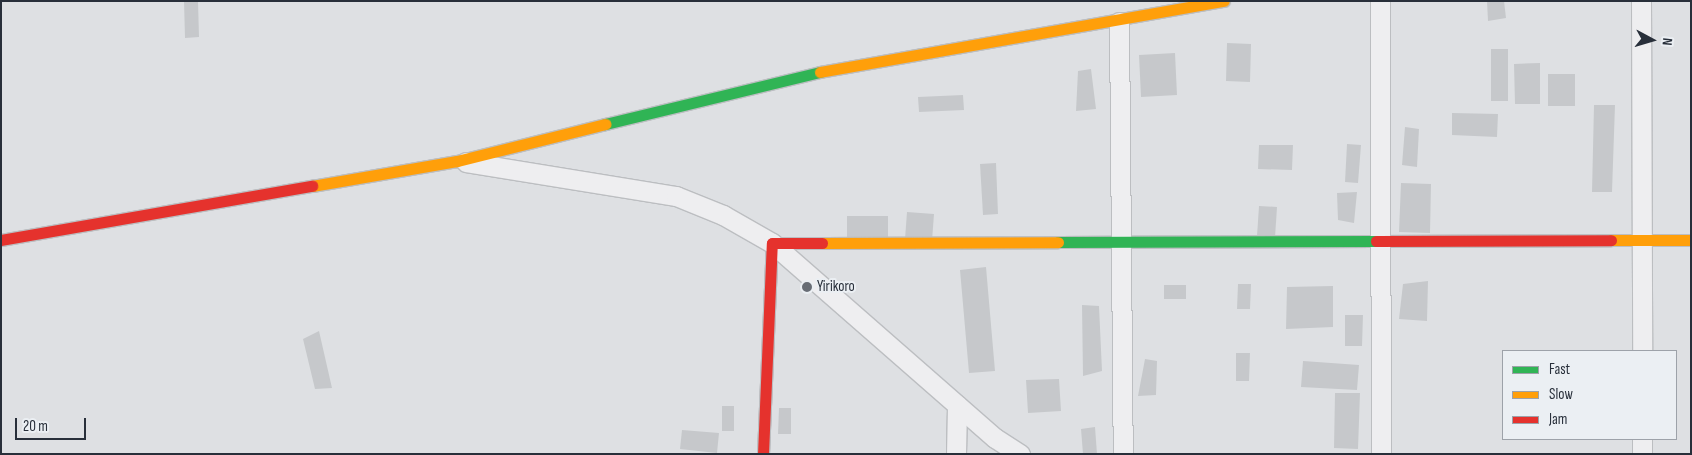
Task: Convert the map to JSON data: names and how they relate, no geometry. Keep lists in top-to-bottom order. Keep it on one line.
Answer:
{"places":["Yirikoro"],"legend":["Fast","Slow","Jam"],"scale_bar":"20 m","north":"right"}
